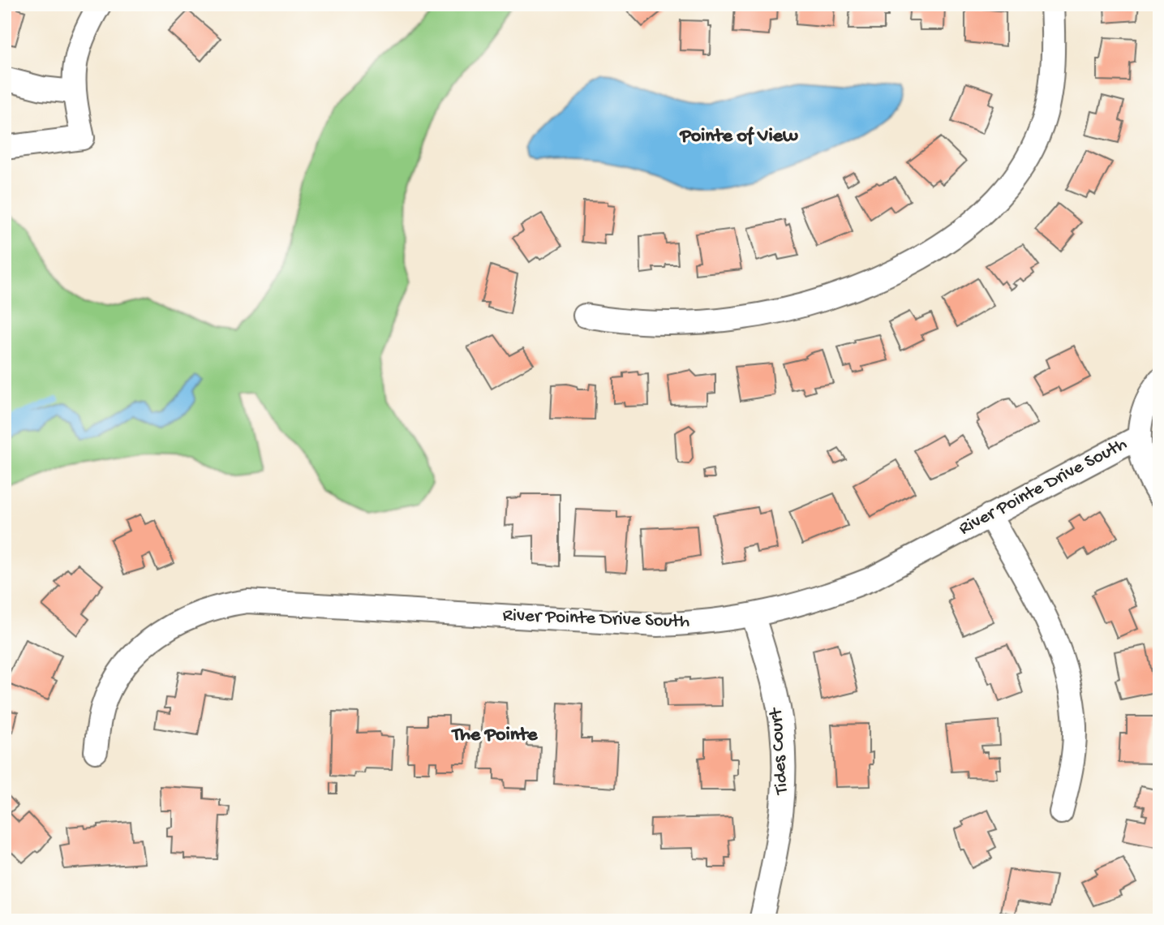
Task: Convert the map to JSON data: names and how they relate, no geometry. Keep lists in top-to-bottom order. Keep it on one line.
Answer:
{"streets":{"street":["River Pointe Drive South","Tides Court"]},"crossings":[["River Pointe Drive South","Tides Court"]],"districts":["Pointe of View","The Pointe"]}
